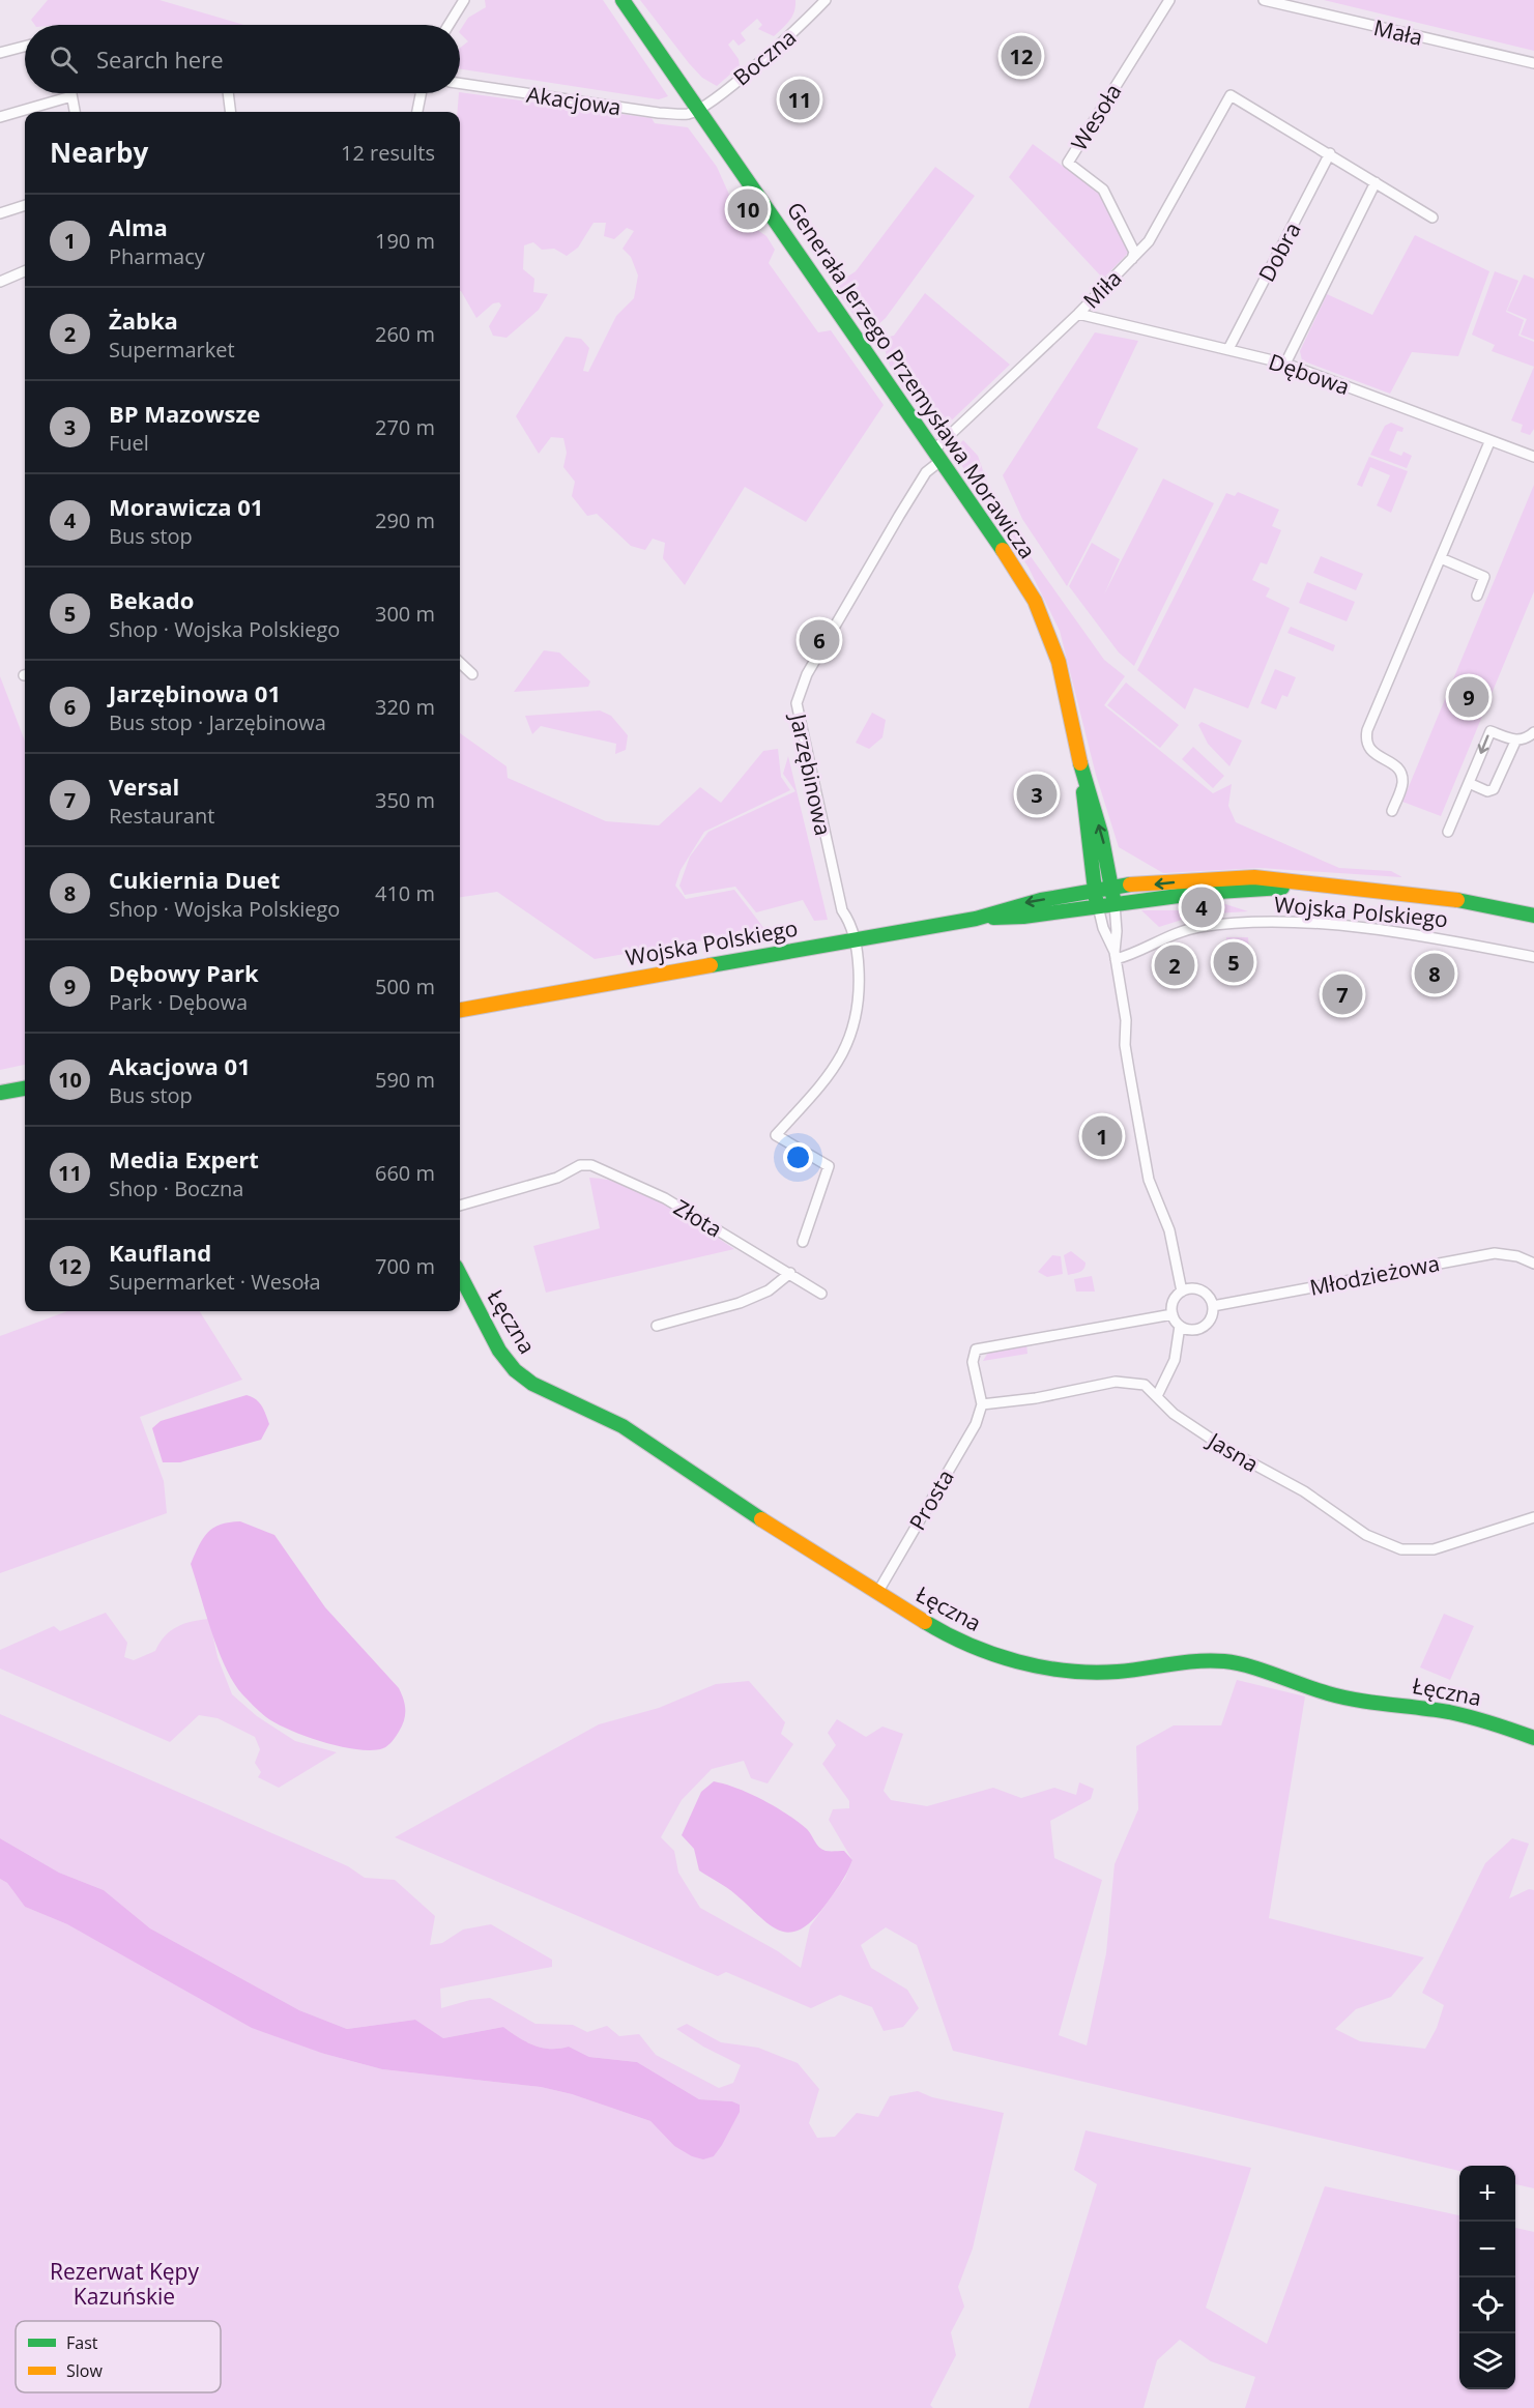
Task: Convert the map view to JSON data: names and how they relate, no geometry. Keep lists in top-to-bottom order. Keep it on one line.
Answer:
{"streets":{"street":["Mała","Boczna","Akacjowa","Wesoła","Dobra","Miła","Dębowa","Generała Jerzego Przemysława Morawicza","Jarzębinowa","Wojska Polskiego","Złota","Młodzieżowa","Łęczna","Jasna","Prosta"]},"crossings":[["Boczna","Akacjowa"],["Boczna","Generała Jerzego Przemysława Morawicza"],["Akacjowa","Generała Jerzego Przemysława Morawicza"],["Wesoła","Miła"],["Dobra","Miła"],["Dobra","Dębowa"],["Miła","Dębowa"],["Miła","Generała Jerzego Przemysława Morawicza"],["Miła","Jarzębinowa"],["Generała Jerzego Przemysława Morawicza","Jarzębinowa"],["Generała Jerzego Przemysława Morawicza","Wojska Polskiego"],["Jarzębinowa","Wojska Polskiego"],["Łęczna","Prosta"],["Jasna","Prosta"]],"parks":["Rezerwat Kępy Kazuńskie"],"legend":["Fast","Slow"],"page":{"search":"Search here","pins":["12","11","10","6","9","3","4","5","2","8","7","1"],"heading":["Nearby","12 results"],"list":[{"mark":"1","name":"Alma","note":"Pharmacy","value":"190 m"},{"mark":"2","name":"Żabka","note":"Supermarket","value":"260 m"},{"mark":"3","name":"BP Mazowsze","note":"Fuel","value":"270 m"},{"mark":"4","name":"Morawicza 01","note":"Bus stop","value":"290 m"},{"mark":"5","name":"Bekado","note":"Shop · Wojska Polskiego","value":"300 m"},{"mark":"6","name":"Jarzębinowa 01","note":"Bus stop · Jarzębinowa","value":"320 m"},{"mark":"7","name":"Versal","note":"Restaurant","value":"350 m"},{"mark":"8","name":"Cukiernia Duet","note":"Shop · Wojska Polskiego","value":"410 m"},{"mark":"9","name":"Dębowy Park","note":"Park · Dębowa","value":"500 m"},{"mark":"10","name":"Akacjowa 01","note":"Bus stop","value":"590 m"},{"mark":"11","name":"Media Expert","note":"Shop · Boczna","value":"660 m"},{"mark":"12","name":"Kaufland","note":"Supermarket · Wesoła","value":"700 m"}],"map_buttons":["+","−"]}}
